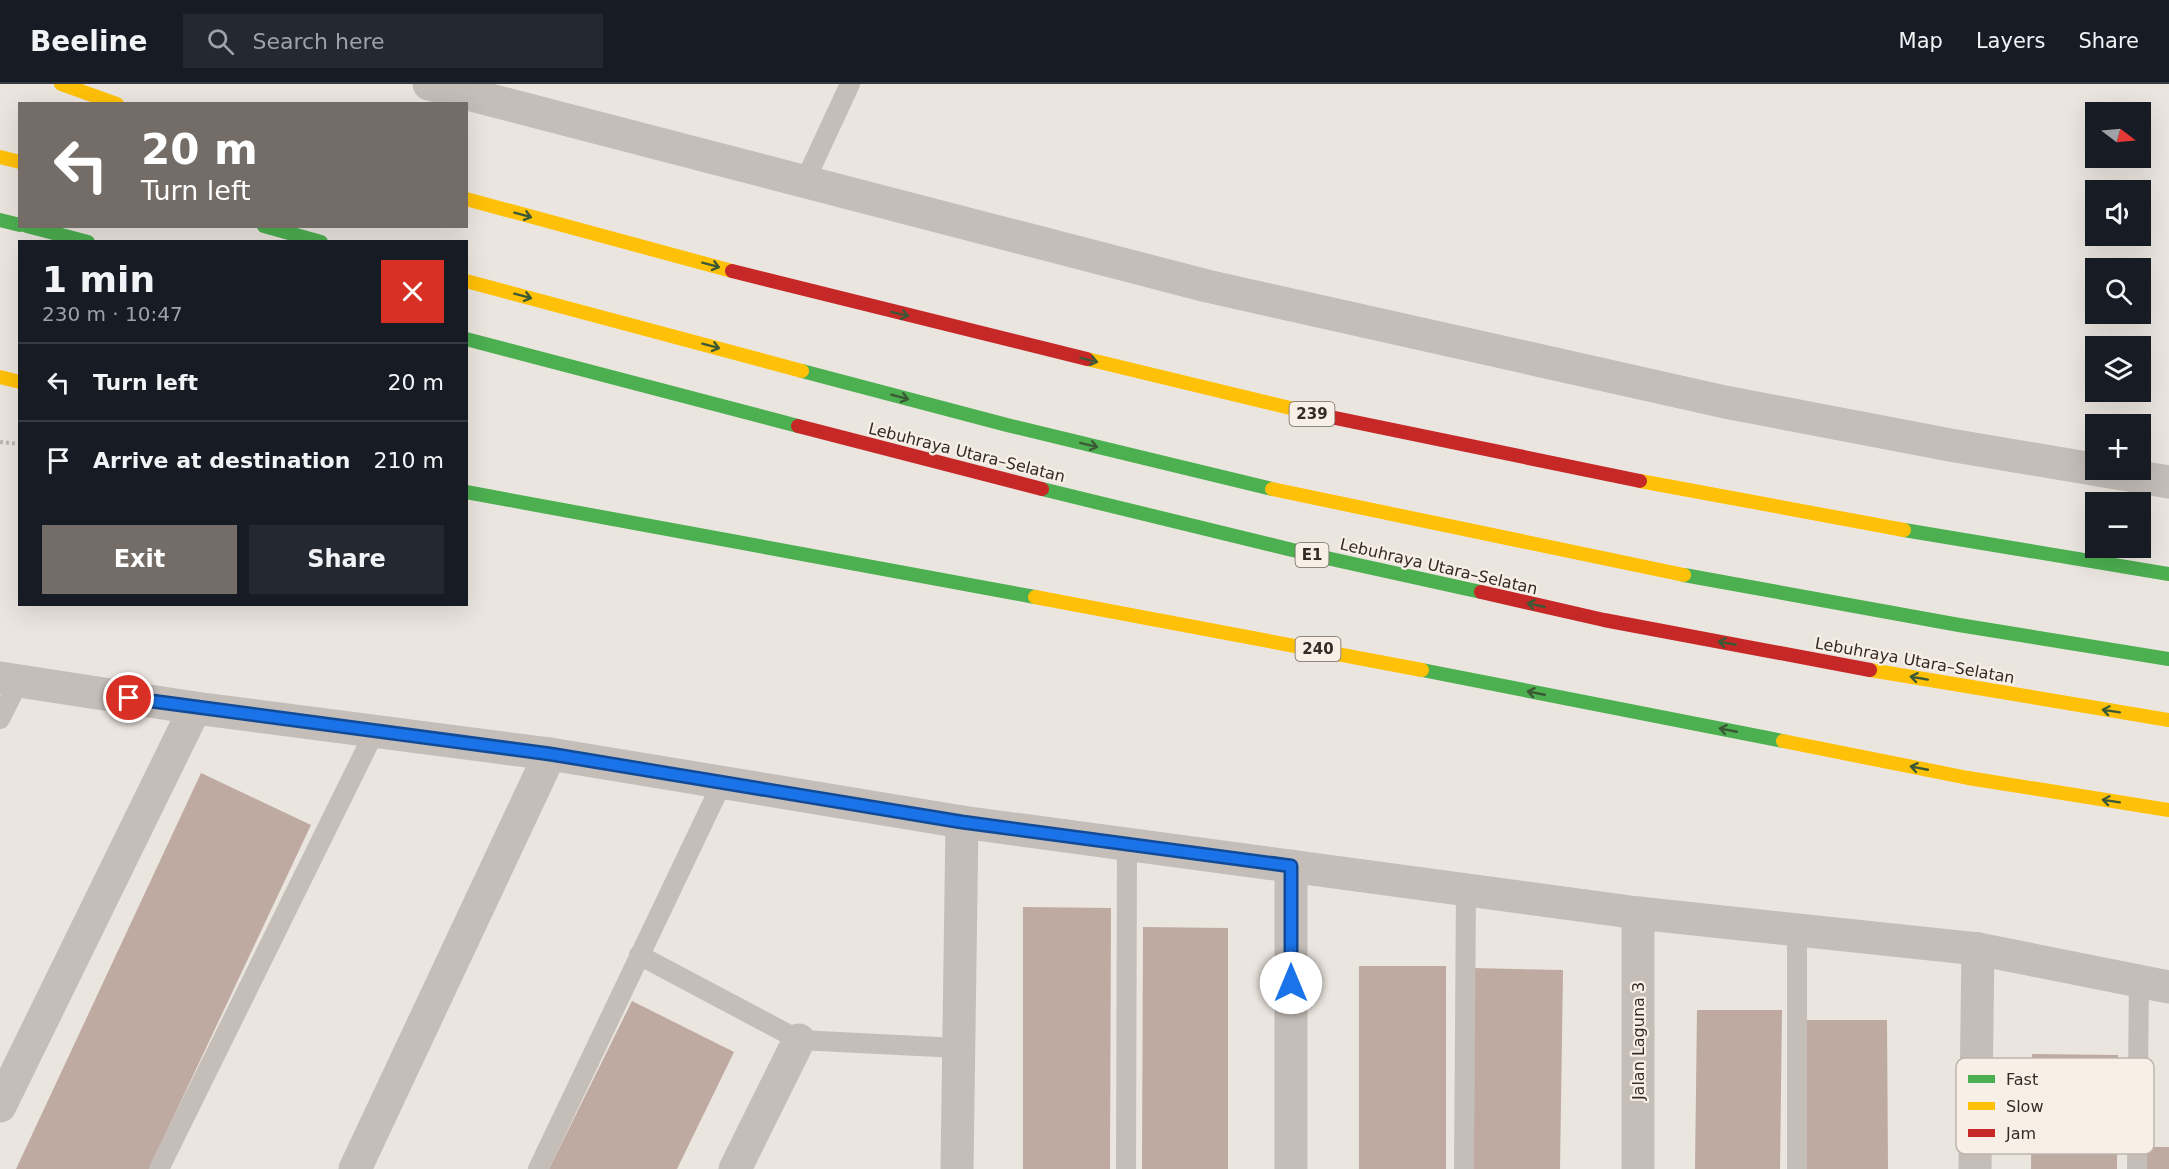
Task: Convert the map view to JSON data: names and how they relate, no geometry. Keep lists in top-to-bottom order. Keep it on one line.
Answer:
{"streets":{"main road":["239","Lebuhraya Utara–Selatan","E1","240"],"street":["Jalan Laguna 3"]},"legend":["Fast","Slow","Jam"],"north":"right","page":{"header":"Beeline","search":"Search here","nav":["Map","Layers","Share"],"map_buttons":["+","−"],"turn":["20 m","Turn left"],"heading":["1 min","230 m · 10:47"],"list":[{"name":"Turn left","value":"20 m"},{"name":"Arrive at destination","value":"210 m"}],"buttons":["Exit","Share"]}}
